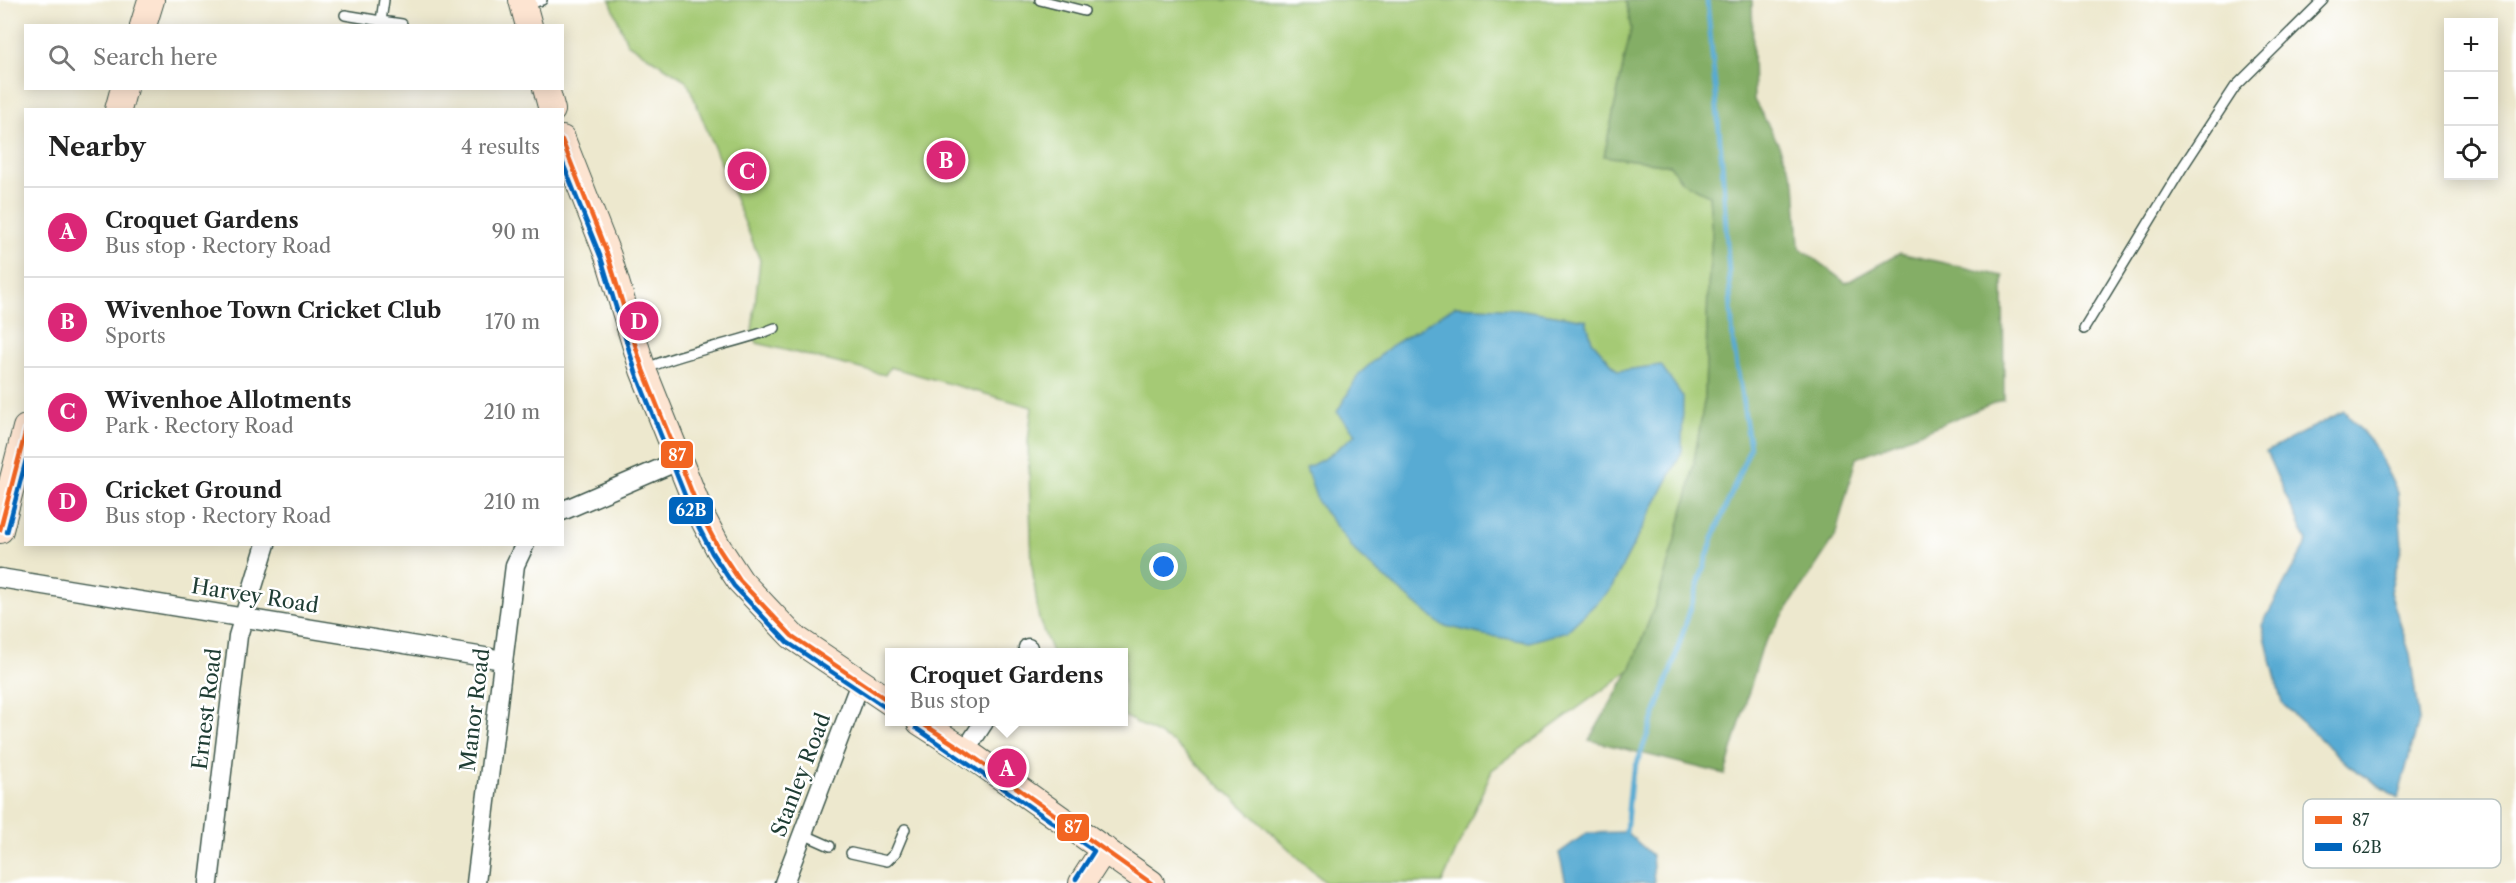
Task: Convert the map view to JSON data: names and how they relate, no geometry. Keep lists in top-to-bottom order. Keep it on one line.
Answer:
{"streets":{"street":["Harvey Road","Ernest Road","Manor Road","Stanley Road"]},"crossings":[["Harvey Road","Ernest Road"],["Harvey Road","Manor Road"]],"lines":["transit line 87","transit line 62B"],"legend":["87","62B"],"page":{"map_buttons":["+","−"],"search":"Search here","heading":["Nearby","4 results"],"pins":["B","C","D","A"],"list":[{"mark":"A","name":"Croquet Gardens","note":"Bus stop · Rectory Road","value":"90 m"},{"mark":"B","name":"Wivenhoe Town Cricket Club","note":"Sports","value":"170 m"},{"mark":"C","name":"Wivenhoe Allotments","note":"Park · Rectory Road","value":"210 m"},{"mark":"D","name":"Cricket Ground","note":"Bus stop · Rectory Road","value":"210 m"}],"popup":["Croquet Gardens","Bus stop"]}}
